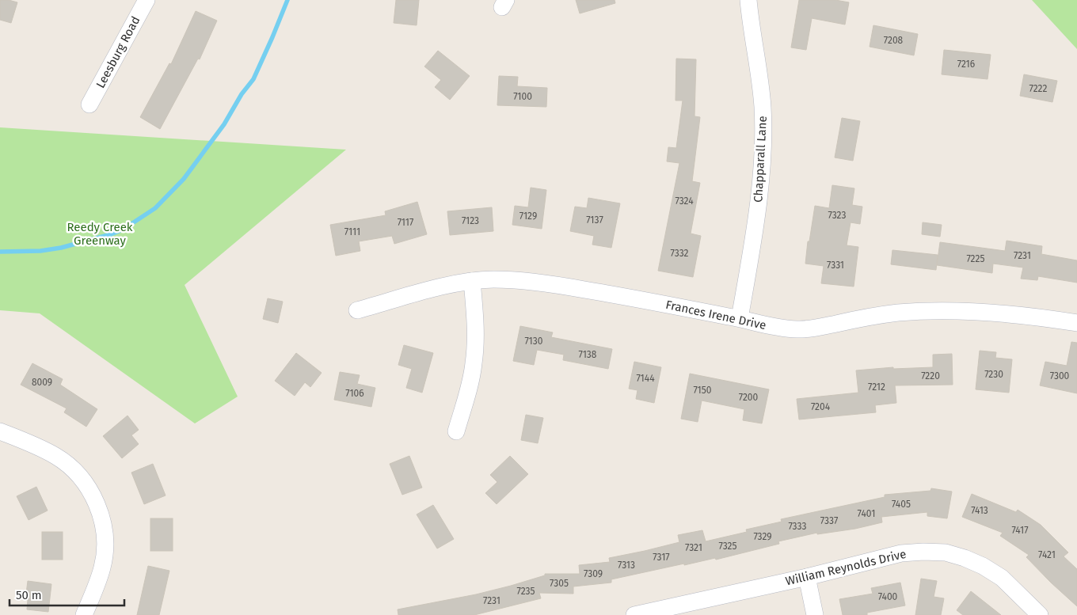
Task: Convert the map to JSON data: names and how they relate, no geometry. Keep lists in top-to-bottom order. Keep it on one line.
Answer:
{"streets":{"street":["Leesburg Road","Chapparall Lane","Frances Irene Drive","William Reynolds Drive"]},"crossings":[["Chapparall Lane","Frances Irene Drive"]],"parks":["Reedy Creek Greenway"],"house_numbers":["7208","7216","7222","7100","7324","7323","7129","7137","7123","7117","7111","7332","7231","7225","7331","7130","7138","7230","7220","7300","7144","8009","7212","7150","7106","7200","7204","7405","7413","7401","7337","7333","7417","7329","7325","7321","7421","7317","7313","7309","7305","7235","7400","7231"],"scale_bar":"50 m"}
